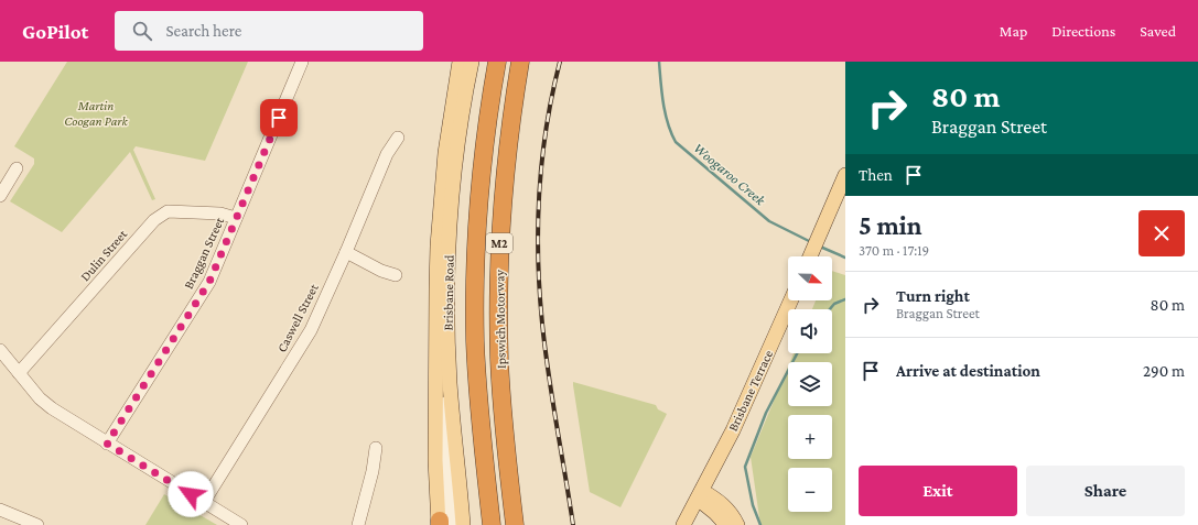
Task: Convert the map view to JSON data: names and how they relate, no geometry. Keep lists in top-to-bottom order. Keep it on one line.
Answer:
{"streets":{"highway":["M2","Ipswich Motorway"],"main road":["Brisbane Road","Brisbane Terrace"],"street":["Braggan Street","Dulin Street","Caswell Street"]},"crossings":[["Braggan Street","Dulin Street"]],"water":["Woogaroo Creek"],"parks":["Martin Coogan Park"],"north":"right","page":{"header":"GoPilot","search":"Search here","nav":["Map","Directions","Saved"],"turn":["80 m","Braggan Street"],"then":"Then","heading":["5 min","370 m · 17:19"],"map_buttons":["+","−"],"list":[{"name":"Turn right","note":"Braggan Street","value":"80 m"},{"name":"Arrive at destination","value":"290 m"}],"buttons":["Exit","Share"]}}
